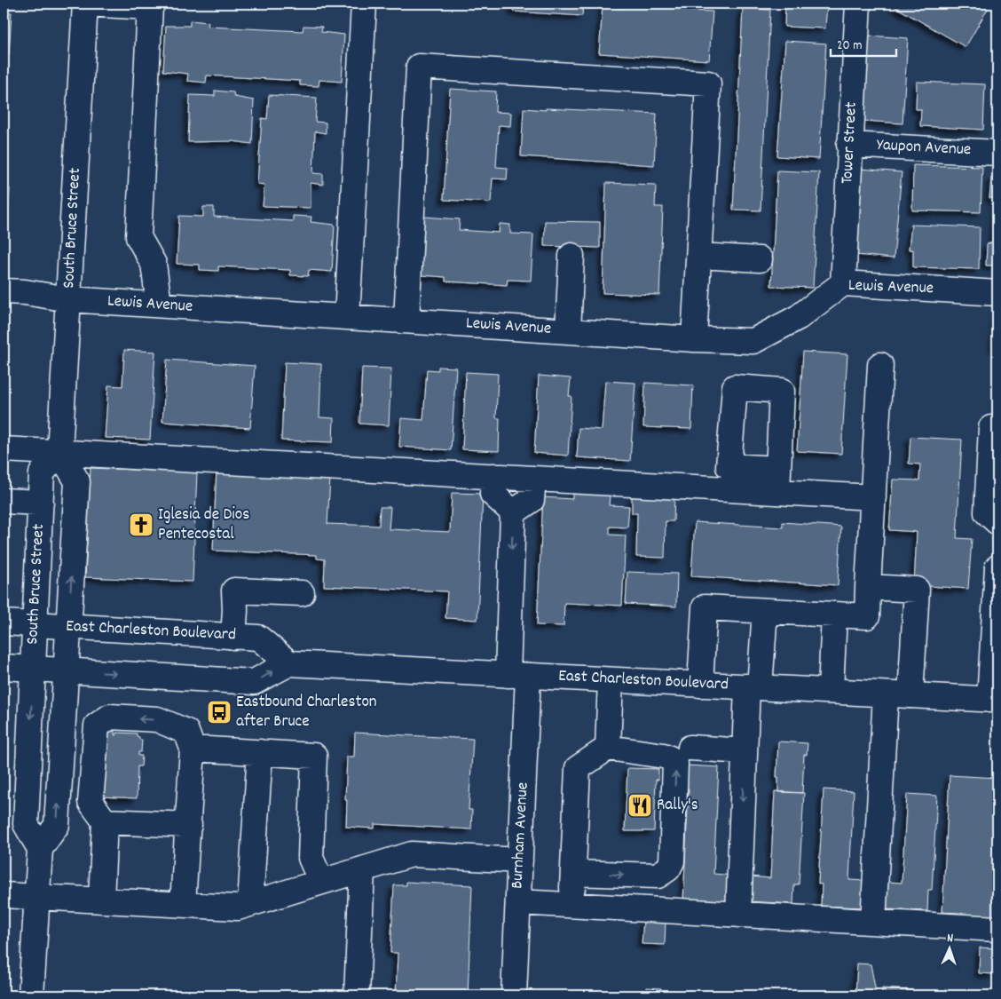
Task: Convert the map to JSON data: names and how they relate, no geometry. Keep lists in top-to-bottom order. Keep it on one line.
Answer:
{"streets":{"street":["Tower Street","Yaupon Avenue","South Bruce Street","Lewis Avenue","East Charleston Boulevard","Burnham Avenue"]},"crossings":[["Tower Street","Yaupon Avenue"],["Tower Street","Lewis Avenue"],["South Bruce Street","Lewis Avenue"],["South Bruce Street","East Charleston Boulevard"],["East Charleston Boulevard","Burnham Avenue"]],"places":{"church":["Iglesia de Dios Pentecostal"],"bus stop":["Eastbound Charleston after Bruce"],"restaurant":["Rally's"]},"scale_bar":"20 m","north":"top"}
